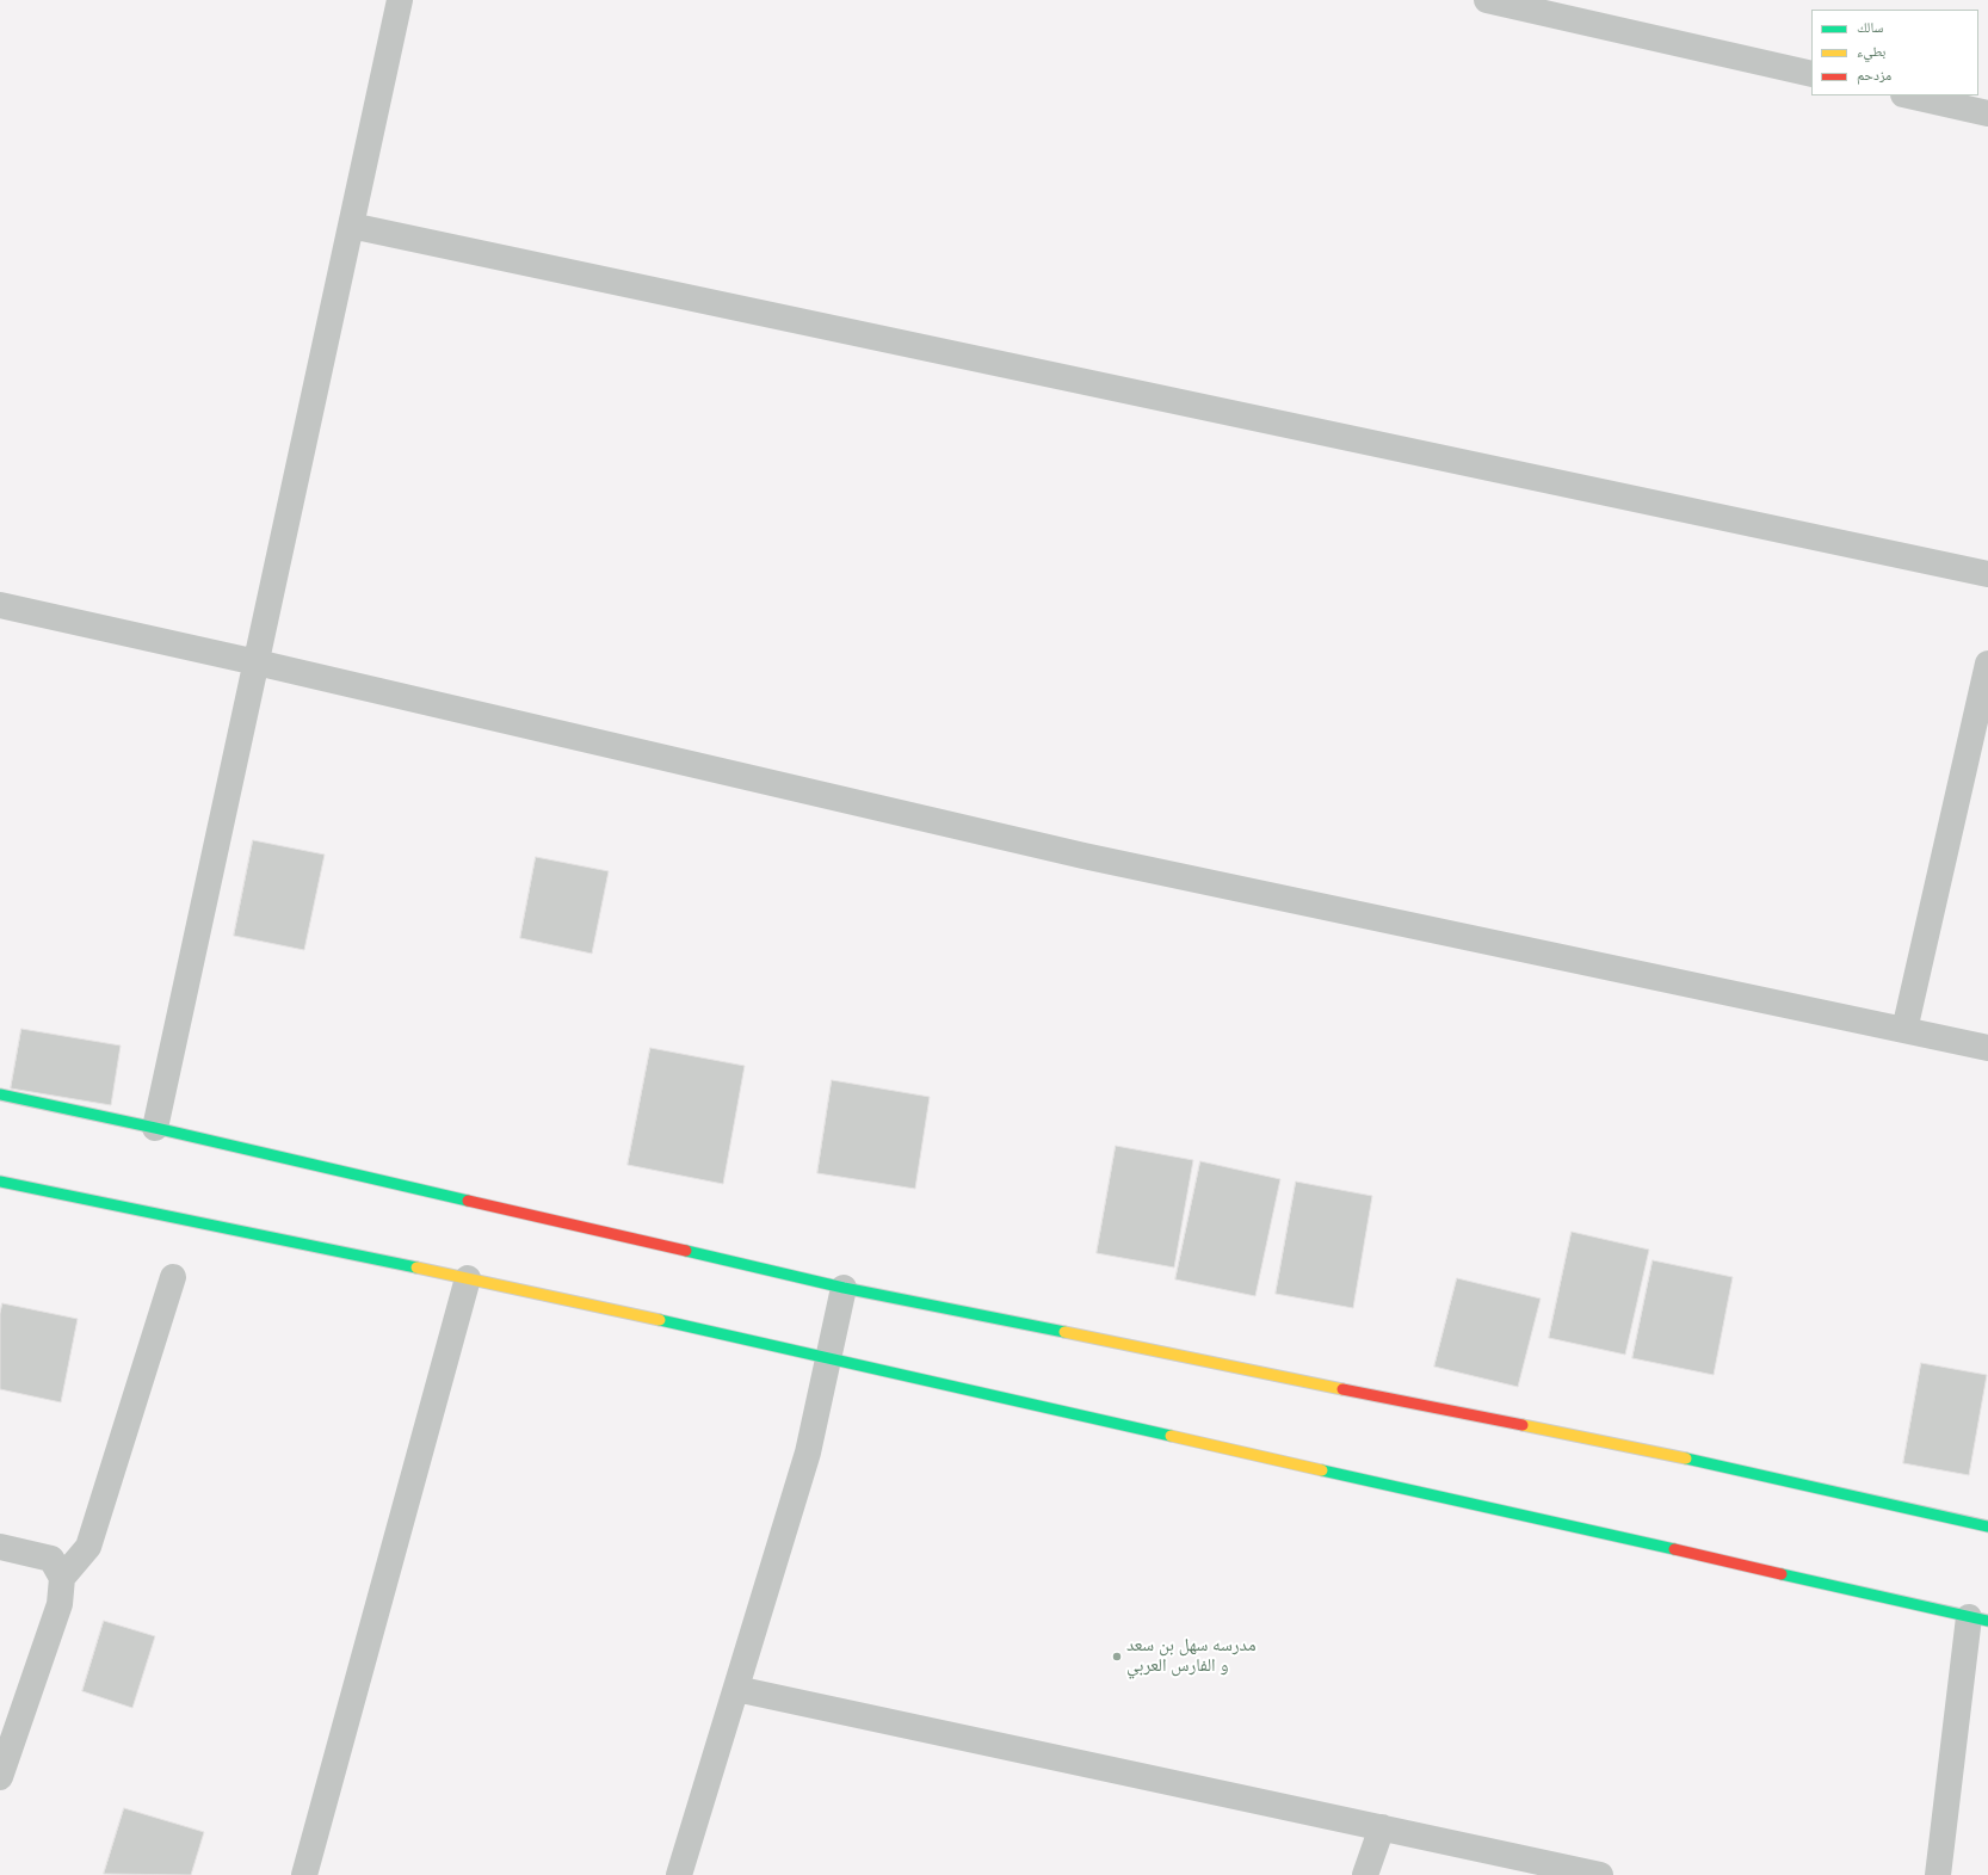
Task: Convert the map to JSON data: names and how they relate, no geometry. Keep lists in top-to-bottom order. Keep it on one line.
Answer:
{"places":["مدرسه سهل بن سعد و الفارس العربي"],"legend":["سالك","بطيء","مزدحم"]}
